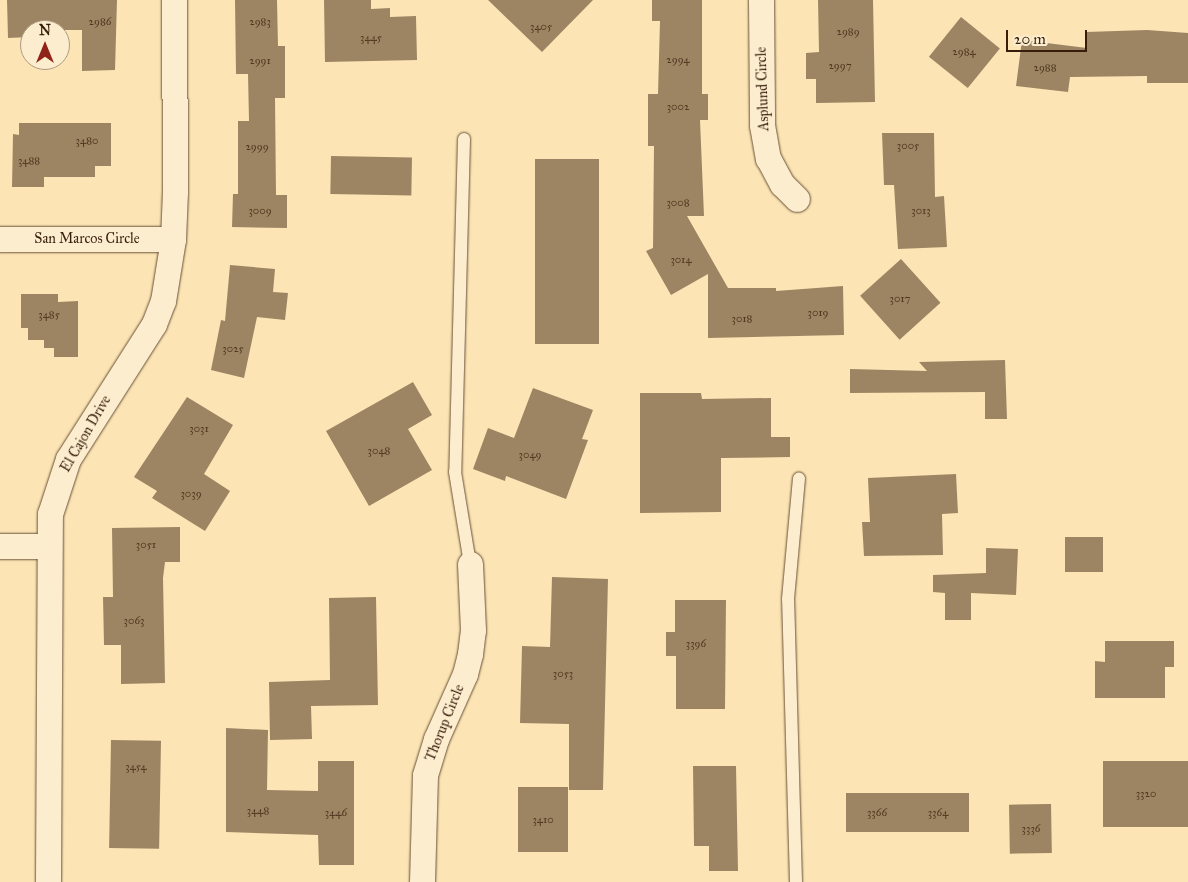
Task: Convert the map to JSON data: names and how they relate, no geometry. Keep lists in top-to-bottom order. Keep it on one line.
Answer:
{"streets":{"street":["Asplund Circle","San Marcos Circle","El Cajon Drive","Thorup Circle"]},"crossings":[["San Marcos Circle","El Cajon Drive"]],"house_numbers":["2986","2983","3405","2989","3445","2984","2994","2991","2997","2988","3002","3480","3005","2999","3488","3008","3009","3013","3014","3017","3019","3485","3018","3025","3031","3048","3049","3039","3051","3063","3396","3053","3454","3320","3448","3446","3366","3364","3410","3336"],"scale_bar":"20 m","north":"top"}
